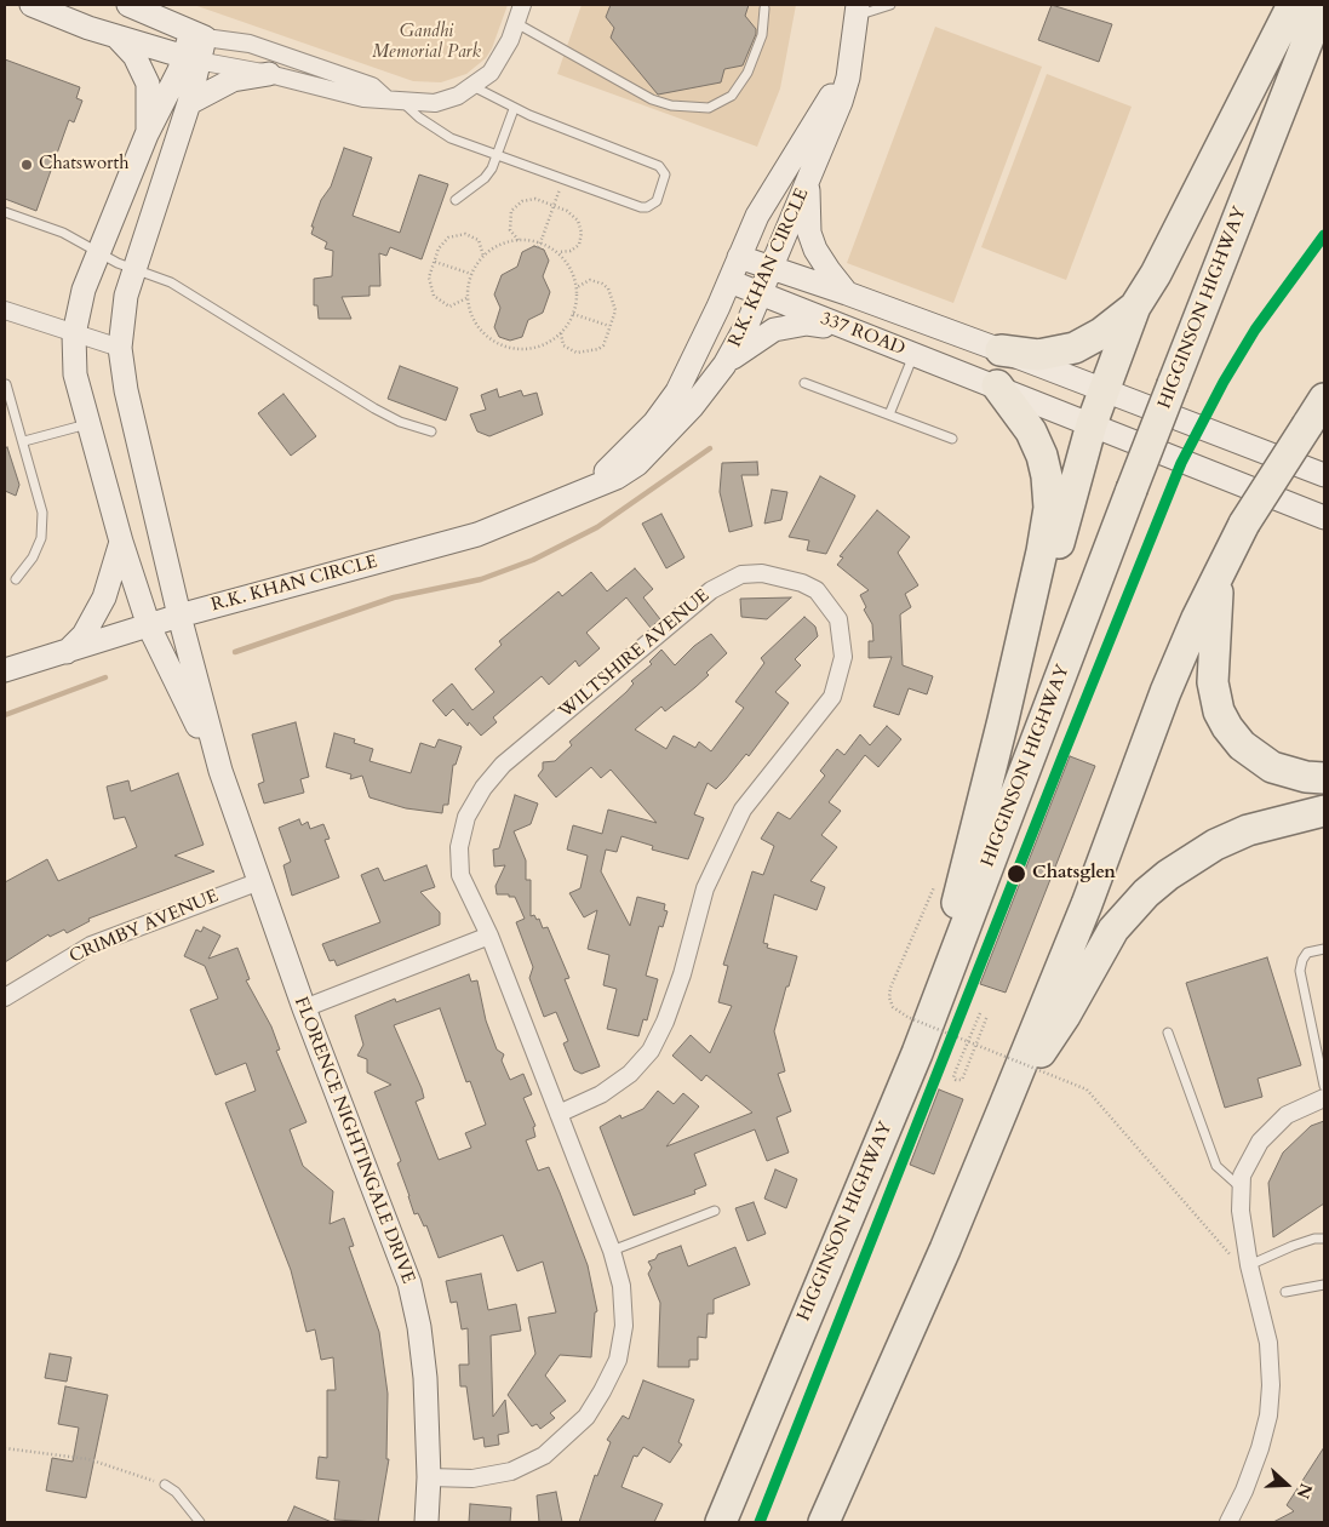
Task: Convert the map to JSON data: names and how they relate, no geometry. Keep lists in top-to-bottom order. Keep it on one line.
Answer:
{"streets":{"highway":["HIGGINSON HIGHWAY"],"street":["R.K. KHAN CIRCLE","337 ROAD","WILTSHIRE AVENUE","CRIMBY AVENUE","FLORENCE NIGHTINGALE DRIVE"]},"crossings":[["R.K. KHAN CIRCLE","337 ROAD"],["R.K. KHAN CIRCLE","FLORENCE NIGHTINGALE DRIVE"],["WILTSHIRE AVENUE","FLORENCE NIGHTINGALE DRIVE"],["CRIMBY AVENUE","FLORENCE NIGHTINGALE DRIVE"]],"parks":["Gandhi Memorial Park"],"places":["Chatsworth","Chatsglen"],"north":"right"}
